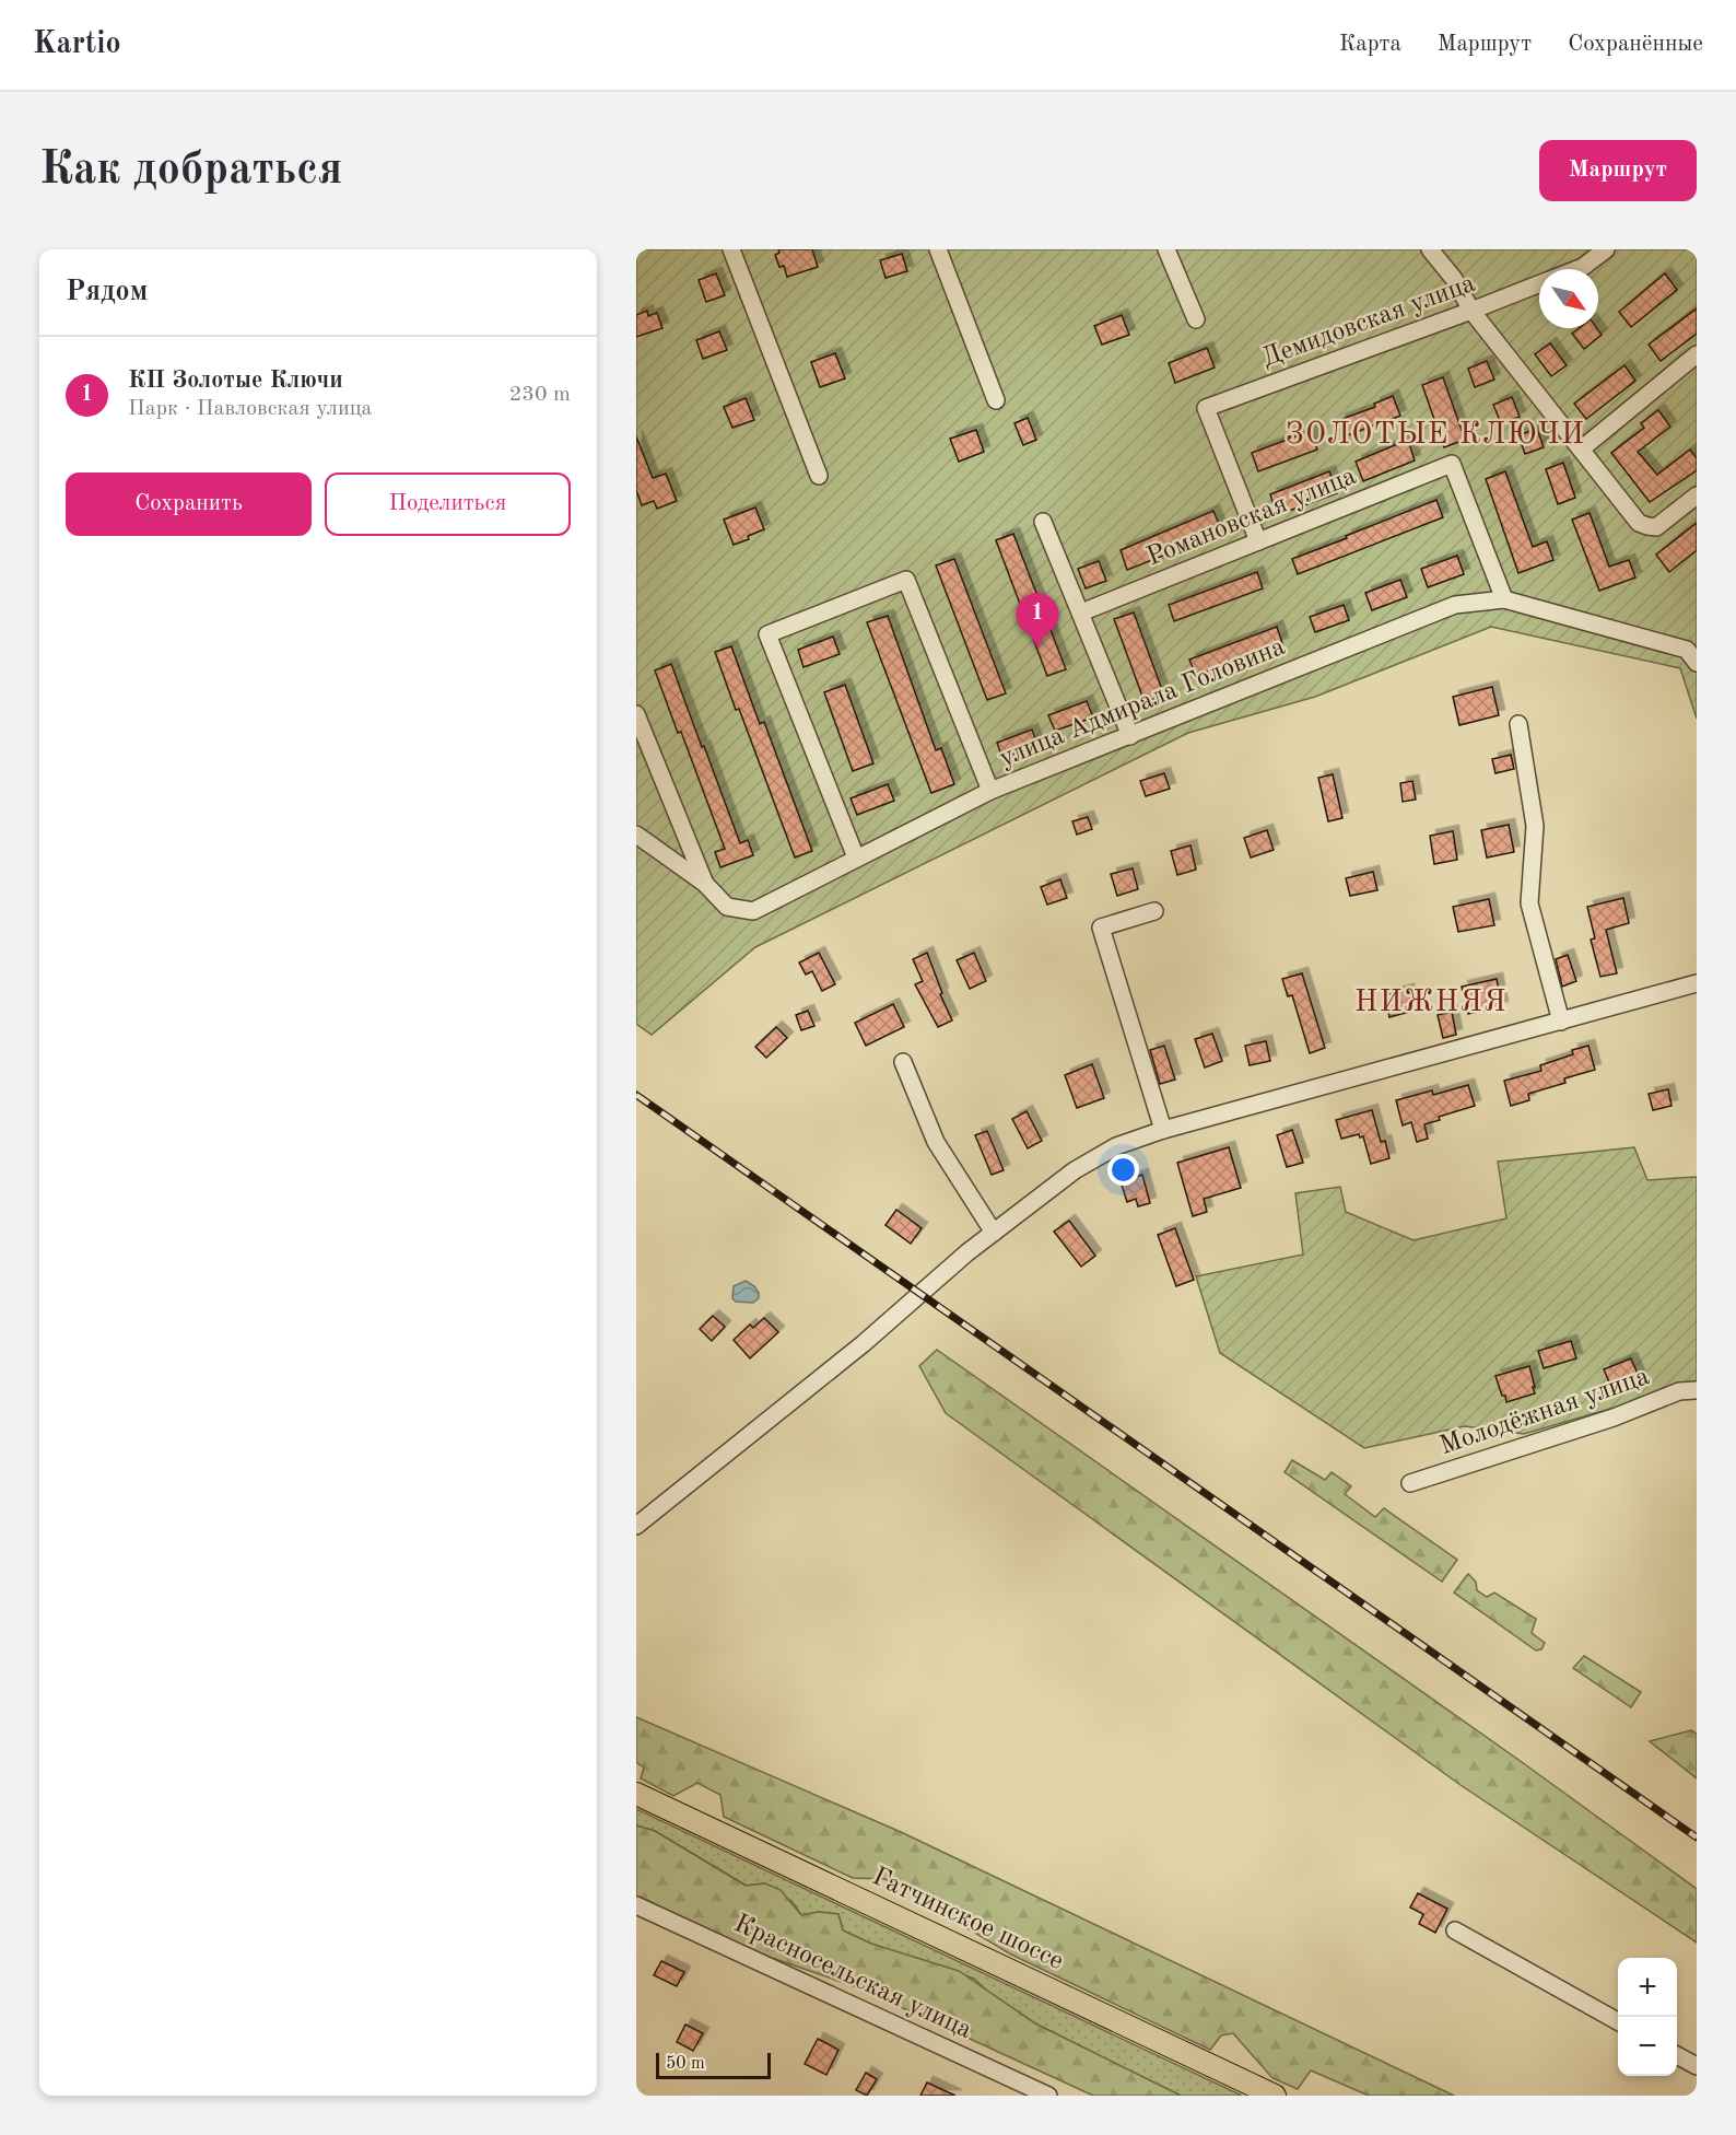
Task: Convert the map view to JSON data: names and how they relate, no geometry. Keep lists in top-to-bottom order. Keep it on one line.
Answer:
{"streets":{"main road":["Гатчинское шоссе"],"street":["Демидовская улица","Романовская улица","улица Адмирала Головина","Молодёжная улица","Красносельская улица"]},"crossings":[["Демидовская улица","Романовская улица"],["Романовская улица","улица Адмирала Головина"]],"districts":["ЗОЛОТЫЕ КЛЮЧИ","НИЖНЯЯ"],"scale_bar":"50 m","north":"bottom right","page":{"header":"Kartio","nav":["Карта","Маршрут","Сохранённые"],"buttons":["Маршрут",["Сохранить","Поделиться"]],"title":"Как добраться","heading":"Рядом","list":[{"mark":"1","name":"КП Золотые Ключи","note":"Парк · Павловская улица","value":"230 m"}],"pins":"1","map_buttons":["+","−"],"scale":"50 m"}}
